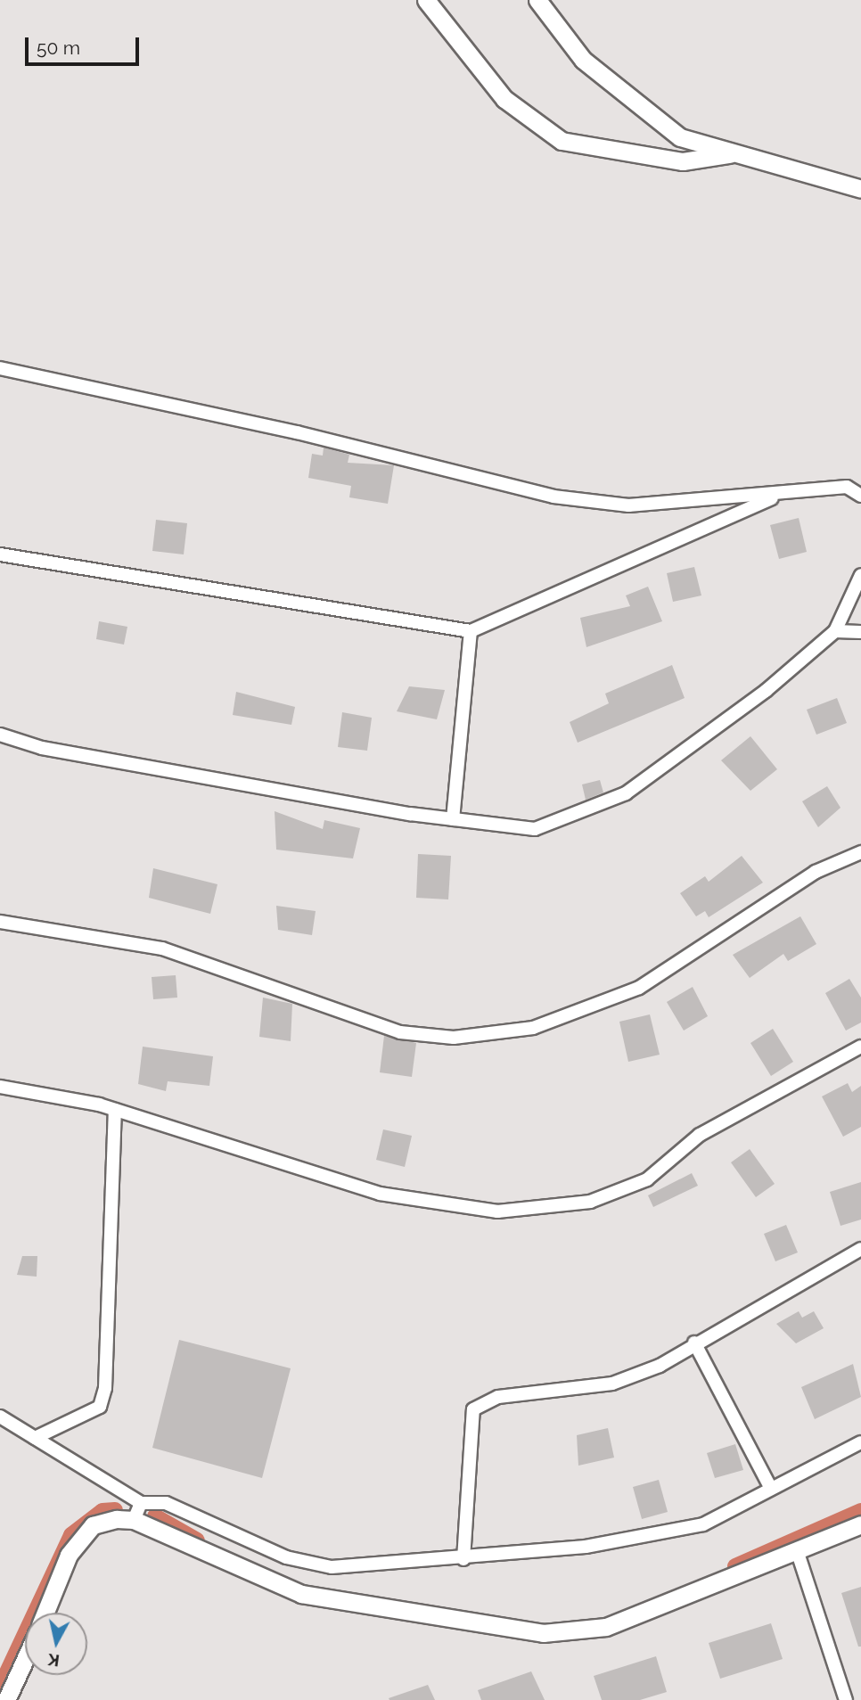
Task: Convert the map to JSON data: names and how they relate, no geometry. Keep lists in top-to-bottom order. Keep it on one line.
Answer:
{"scale_bar":"50 m","north":"bottom"}
